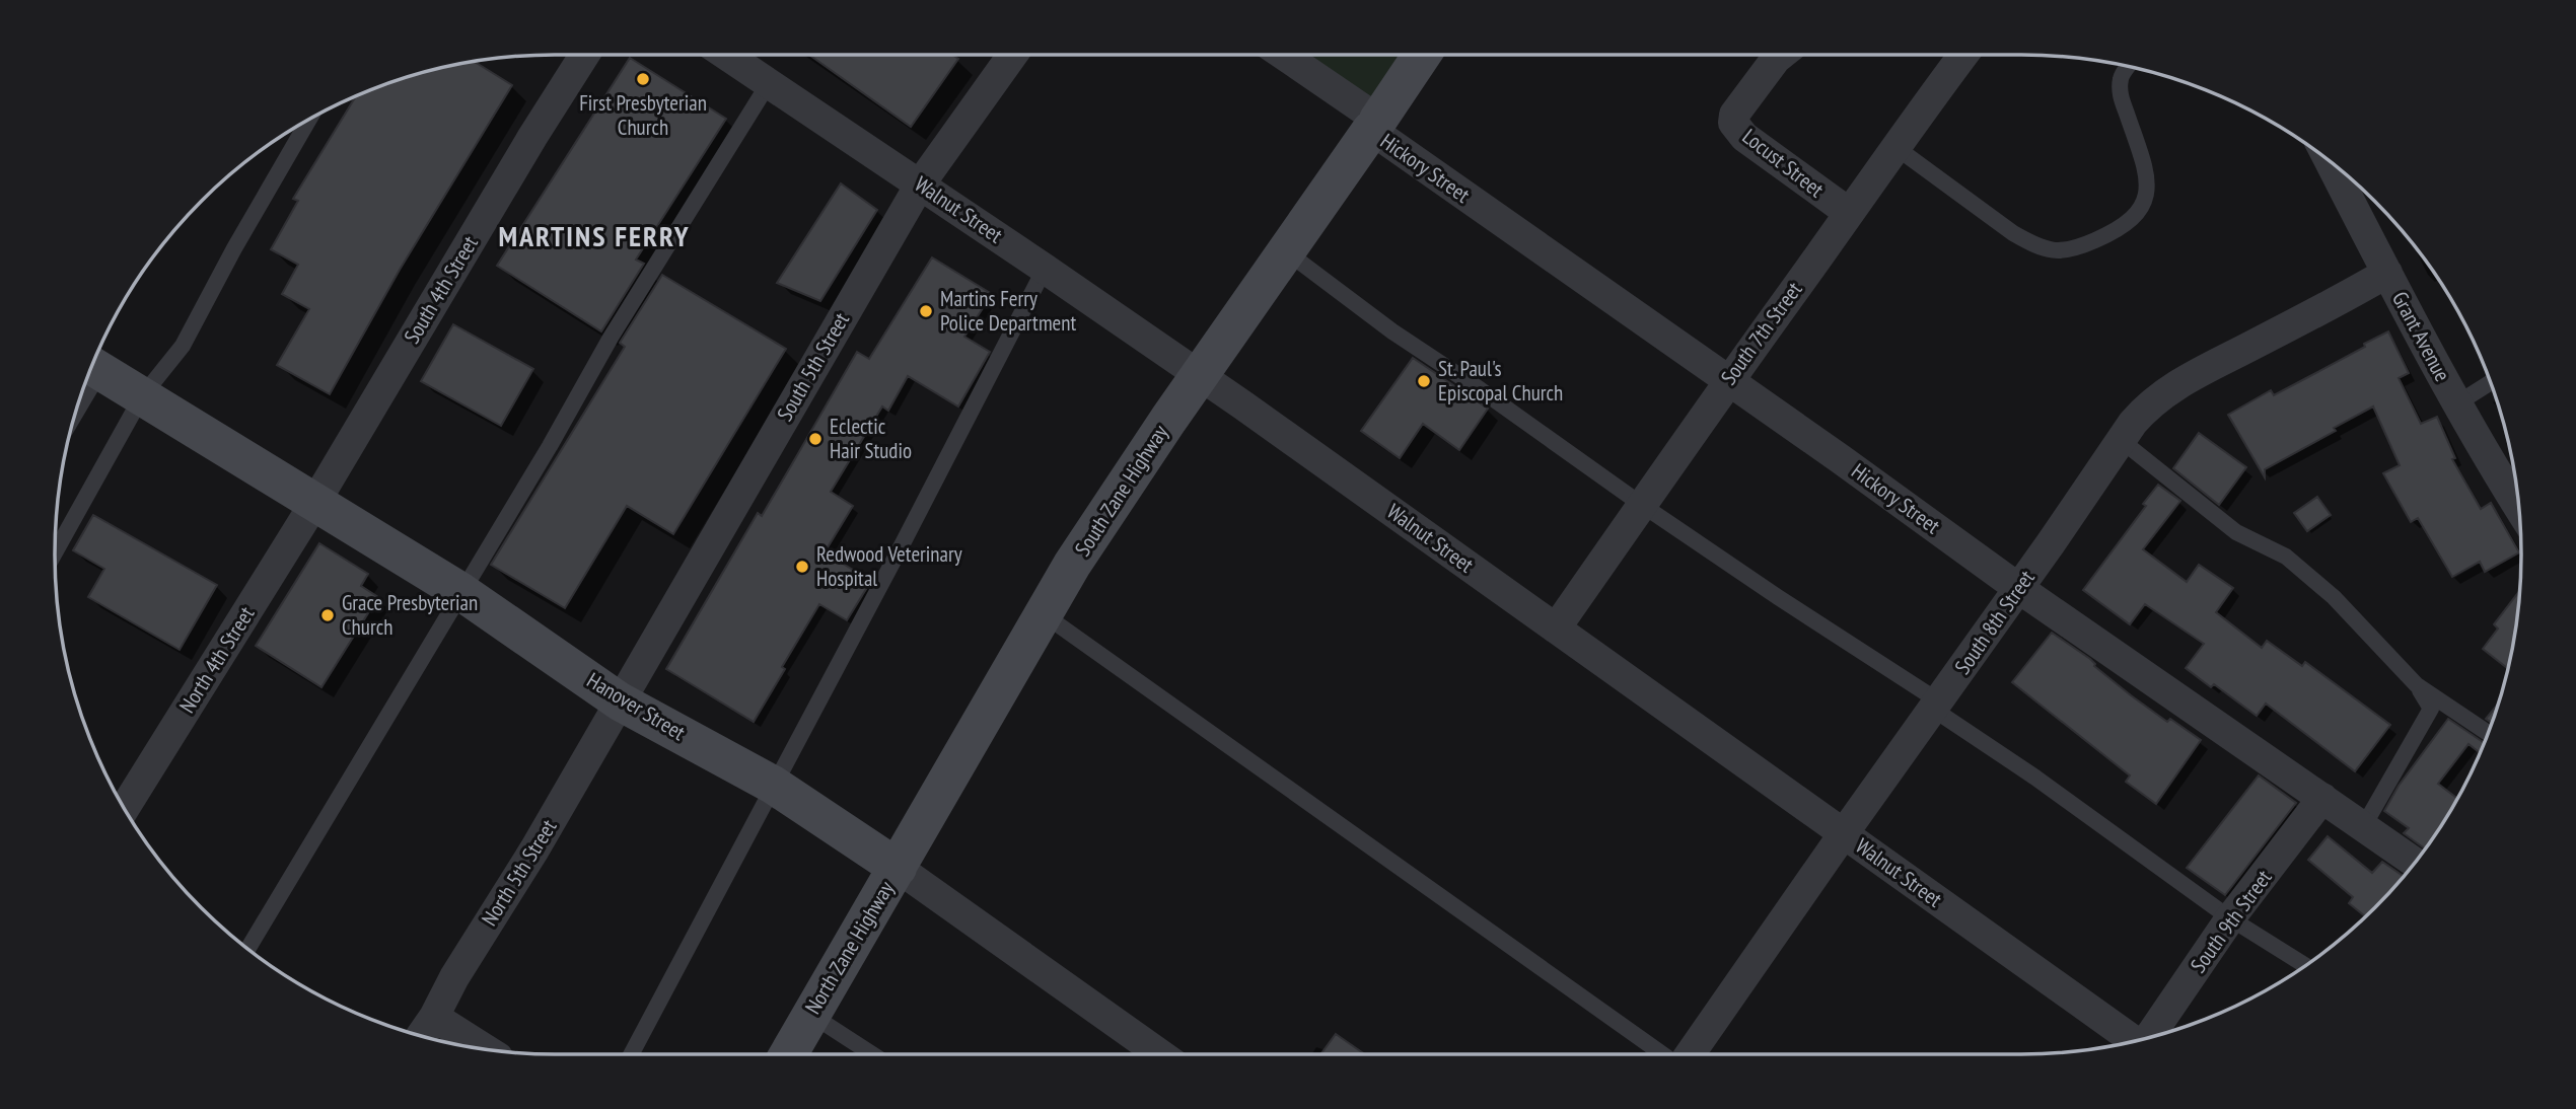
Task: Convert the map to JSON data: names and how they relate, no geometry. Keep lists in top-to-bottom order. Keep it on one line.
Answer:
{"streets":{"main road":["South Zane Highway","Hanover Street","North Zane Highway"],"street":["Locust Street","Hickory Street","Walnut Street","South 4th Street","South 7th Street","Grant Avenue","South 5th Street","South 8th Street","North 4th Street","North 5th Street","South 9th Street"]},"crossings":[["Locust Street","South 7th Street"],["Hickory Street","South 7th Street"],["Hickory Street","South Zane Highway"],["Hickory Street","South 8th Street"],["Hickory Street","South 9th Street"],["Walnut Street","South 7th Street"],["Walnut Street","South 5th Street"],["Walnut Street","South Zane Highway"],["Walnut Street","South 8th Street"],["South 4th Street","North 4th Street"],["South 4th Street","Hanover Street"],["Grant Avenue","South 8th Street"],["South 5th Street","Hanover Street"],["South 5th Street","North 5th Street"],["South Zane Highway","Hanover Street"],["South Zane Highway","North Zane Highway"],["North 4th Street","Hanover Street"],["Hanover Street","North 5th Street"],["Hanover Street","North Zane Highway"]],"districts":["MARTINS FERRY"],"places":["First Presbyterian Church","Martins Ferry Police Department","St. Paul's Episcopal Church","Eclectic Hair Studio","Redwood Veterinary Hospital","Grace Presbyterian Church"]}
